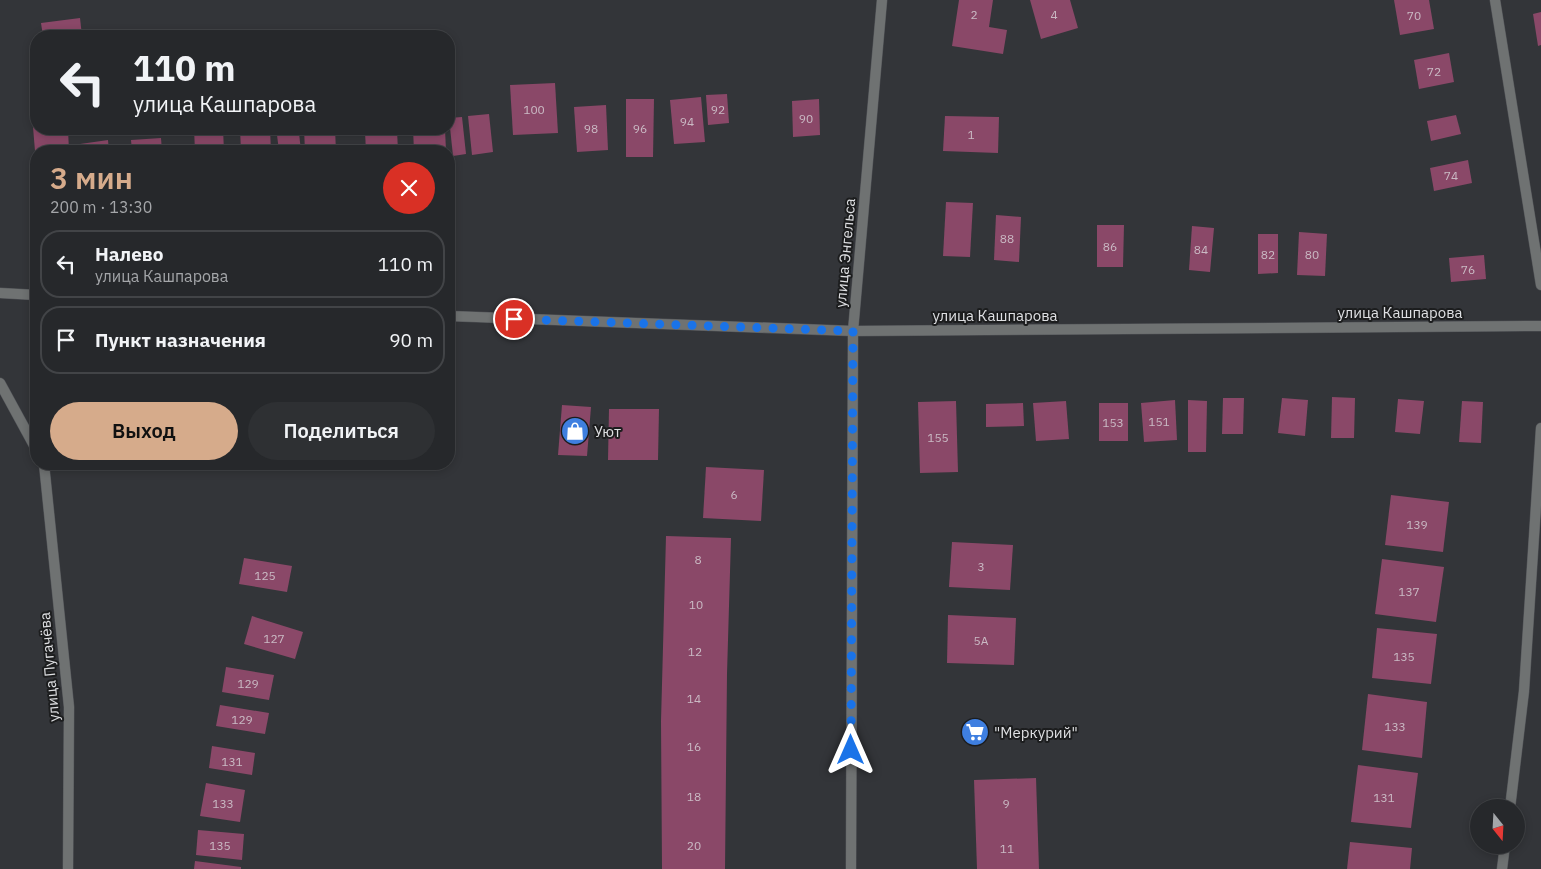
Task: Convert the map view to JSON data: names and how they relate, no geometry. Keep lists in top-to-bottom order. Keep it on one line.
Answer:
{"streets":{"street":["улица Энгельса","улица Кашпарова","улица Пугачёва"]},"crossings":[["улица Энгельса","улица Кашпарова"]],"places":{"shop":["Уют"],"supermarket":["\"Меркурий\""]},"house_numbers":["2","4","70","72","100","92","90","94","98","96","1","74","88","86","84","82","80","76","151","153","155","6","139","8","3","125","137","10","127","5А","12","135","129","14","129","133","16","131","18","131","133","9","135","20","11"],"north":"bottom","page":{"turn":["110 m","улица Кашпарова"],"heading":["3 мин","200 m · 13:30"],"list":[{"name":"Налево","note":"улица Кашпарова","value":"110 m"},{"name":"Пункт назначения","value":"90 m"}],"buttons":["Выход","Поделиться"]}}
